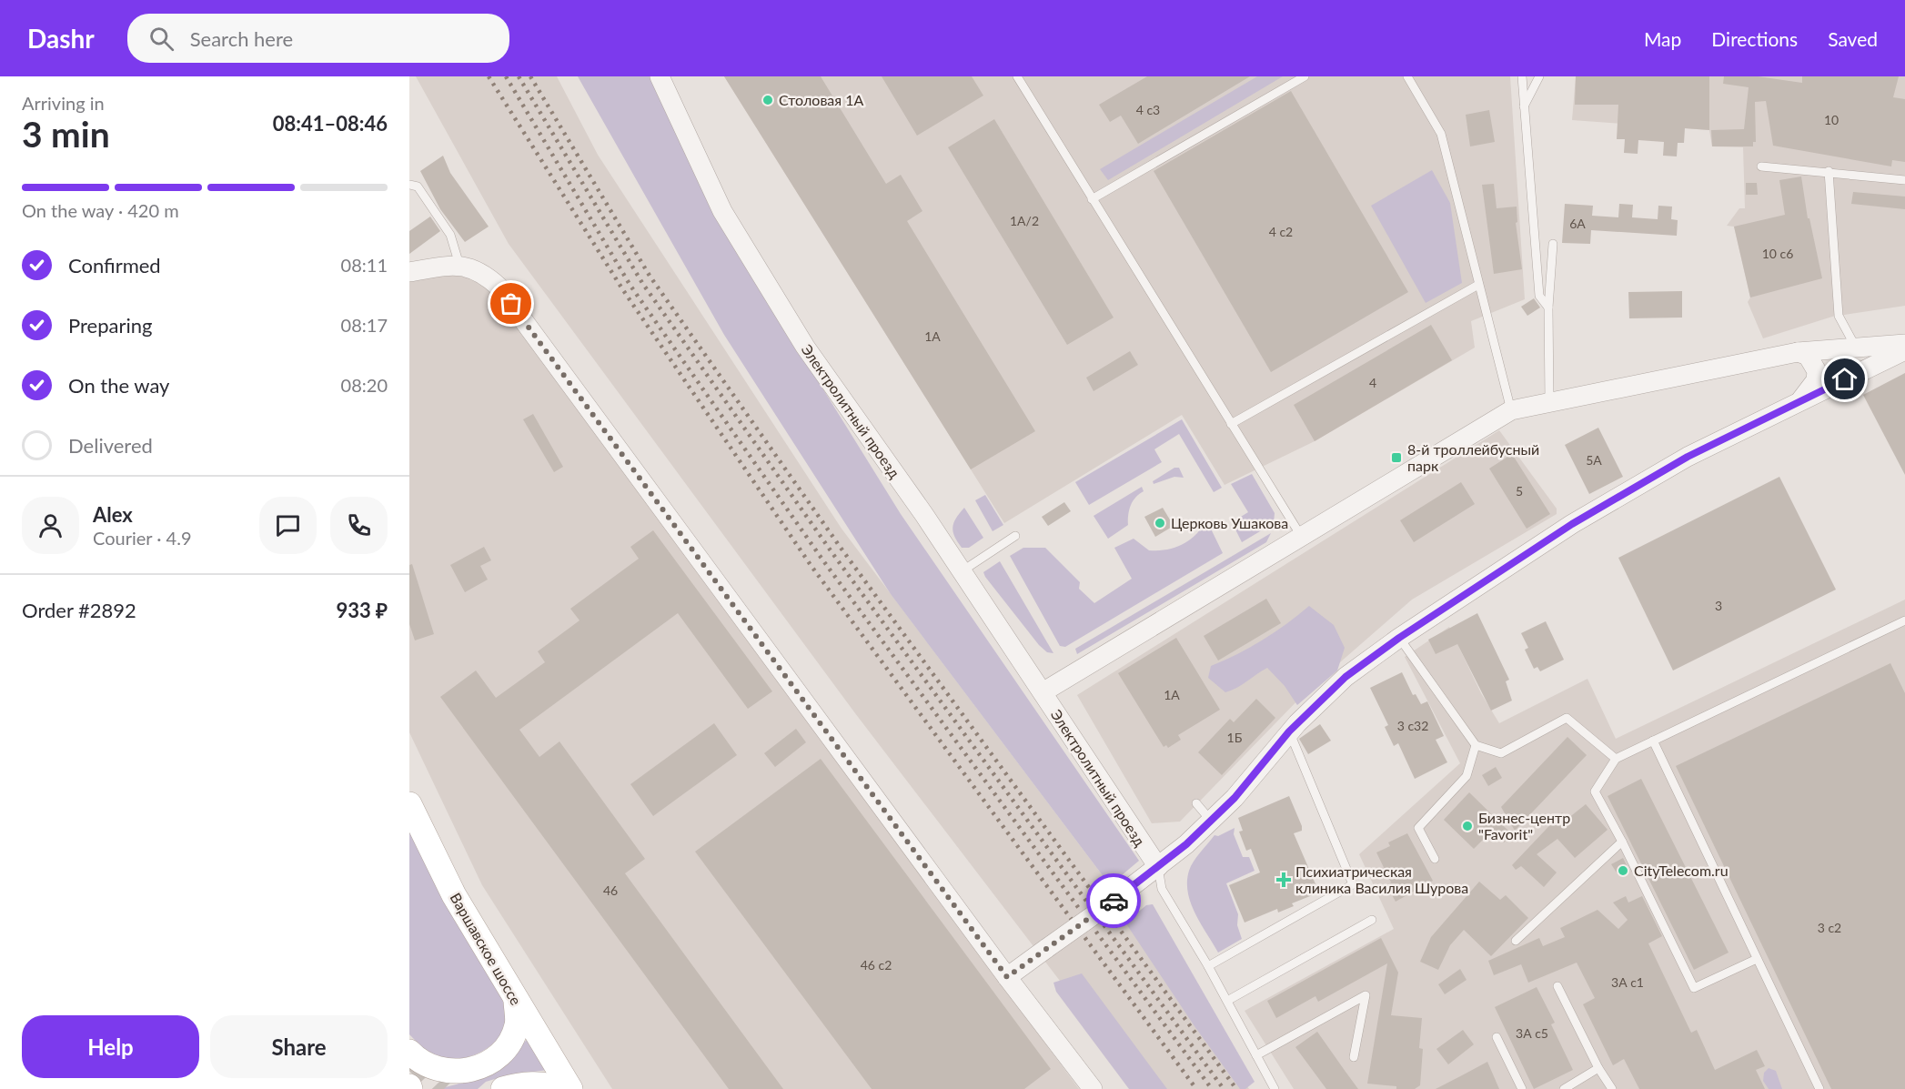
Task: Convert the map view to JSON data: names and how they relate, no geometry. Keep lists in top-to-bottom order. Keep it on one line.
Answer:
{"streets":{"main road":["Варшавское шоссе"],"street":["Электролитный проезд"]},"places":{"other":["Столовая 1А","Церковь Ушакова","Бизнес-центр \"Favorit\"","CityTelecom.ru"],"transit":["8-й троллейбусный парк"],"health":["Психиатрическая клиника Василия Шурова"]},"house_numbers":["4 с3","10","1А/2","6А","4 с2","10 с6","1А","4","5А","5","3","1А","3 с32","1Б","46","3 с2","46 с2","3А с1","3А с5"],"page":{"header":"Dashr","search":"Search here","nav":["Map","Directions","Saved"],"heading":["3 min","Arriving in","08:41–08:46"],"panel":["Alex","Courier · 4.9","Order #2892","933 ₽"],"bar":"On the way · 420 m","list":[["Confirmed","08:11"],["Preparing","08:17"],["On the way","08:20"],"Delivered"],"buttons":["Help","Share"]}}
